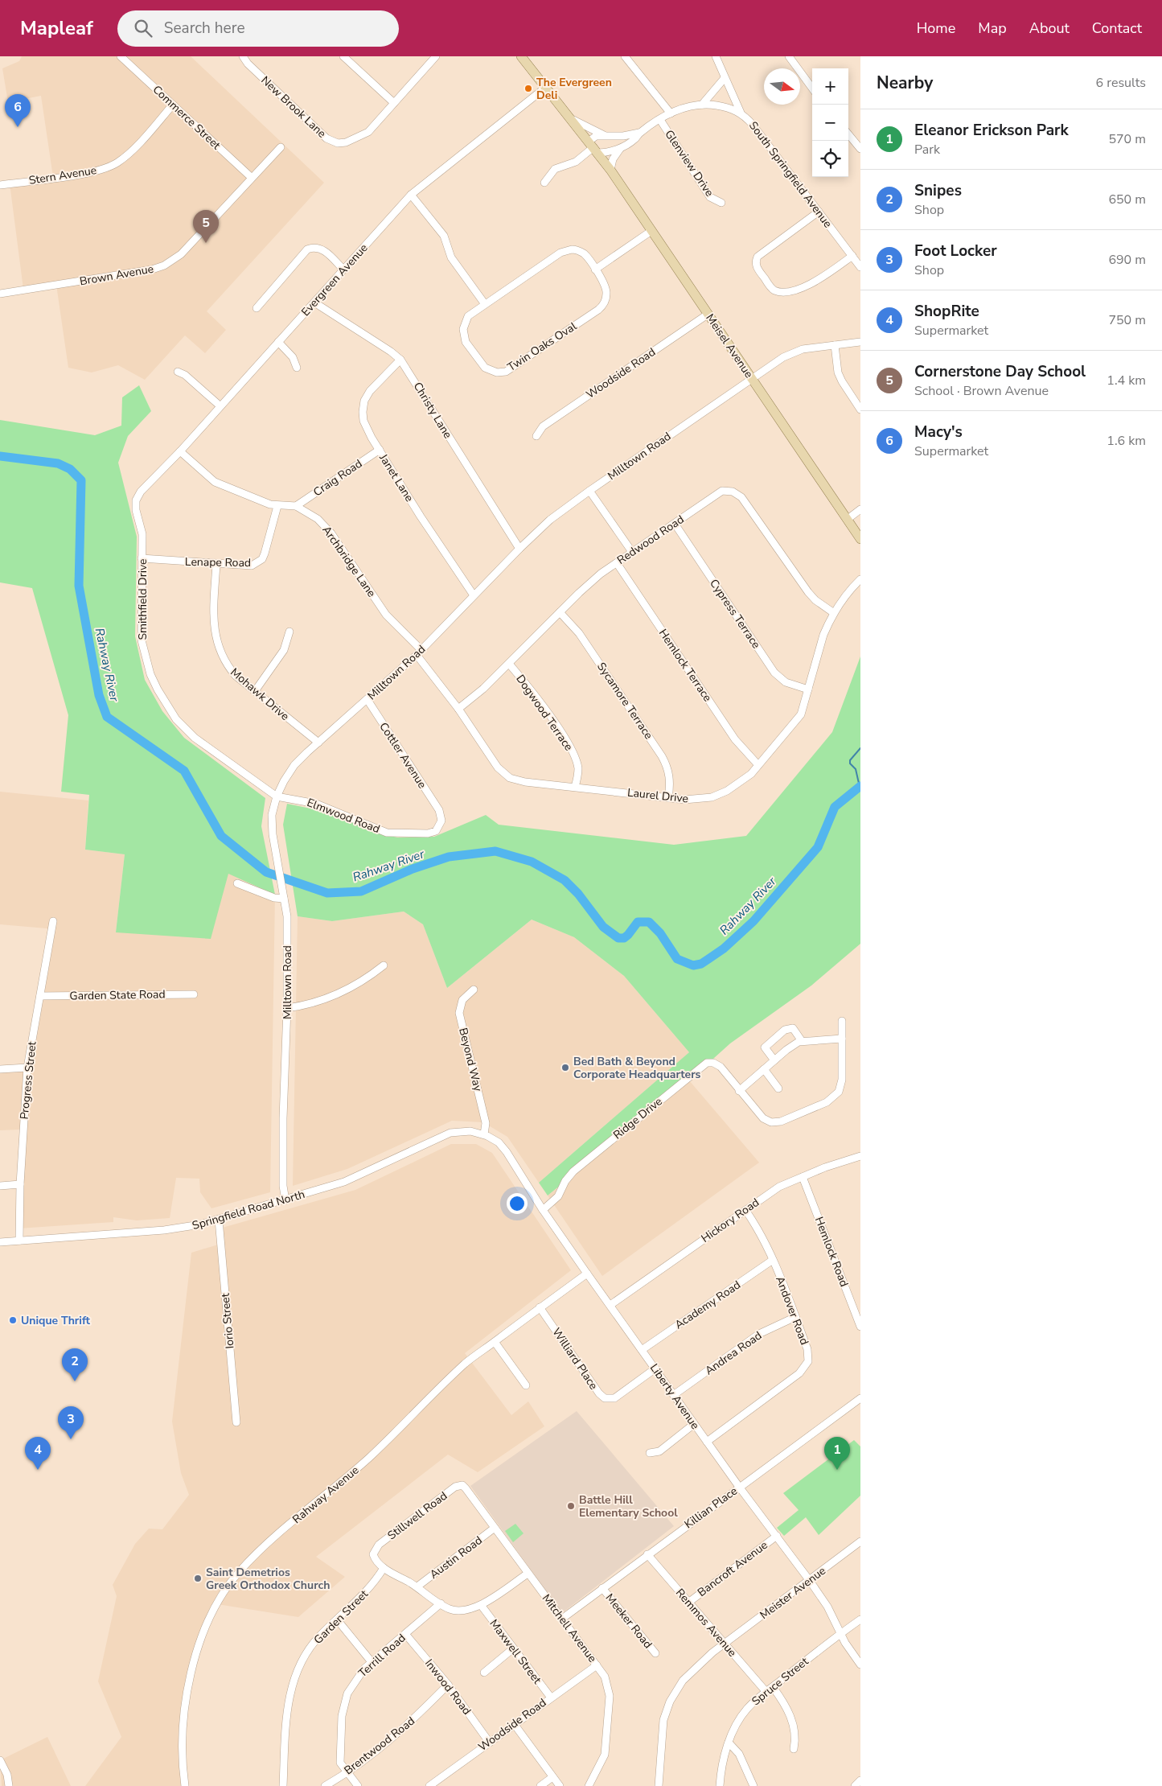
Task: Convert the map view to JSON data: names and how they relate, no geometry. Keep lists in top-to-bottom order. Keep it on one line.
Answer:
{"streets":{"main road":["Meisel Avenue"],"street":["New Brook Lane","Commerce Street","Glenview Drive","South Springfield Avenue","Stern Avenue","Brown Avenue","Evergreen Avenue","Twin Oaks Oval","Woodside Road","Christy Lane","Milltown Road","Craig Road","Janet Lane","Redwood Road","Archbridge Lane","Lenape Road","Smithfield Drive","Cypress Terrace","Hemlock Terrace","Mohawk Drive","Sycamore Terrace","Dogwood Terrace","Cottler Avenue","Laurel Drive","Elmwood Road","Garden State Road","Beyond Way","Progress Street","Ridge Drive","Springfield Road North","Hickory Road","Hemlock Road","Academy Road","Andover Road","Iorio Street","Andrea Road","Williard Place","Liberty Avenue","Rahway Avenue","Killian Place","Stillwell Road","Austin Road","Bancroft Avenue","Meister Avenue","Garden Street","Meeker Road","Remmos Avenue","Mitchell Avenue","Maxwell Street","Terrill Road","Spruce Street","Inwood Road","Brentwood Road"]},"crossings":[["Commerce Street","Stern Avenue"],["Commerce Street","Brown Avenue"],["Glenview Drive","South Springfield Avenue"],["South Springfield Avenue","Meisel Avenue"],["Evergreen Avenue","Christy Lane"],["Evergreen Avenue","Smithfield Drive"],["Meisel Avenue","Woodside Road"],["Meisel Avenue","Milltown Road"],["Woodside Road","Mitchell Avenue"],["Woodside Road","Maxwell Street"],["Woodside Road","Inwood Road"],["Christy Lane","Milltown Road"],["Christy Lane","Janet Lane"],["Milltown Road","Janet Lane"],["Milltown Road","Archbridge Lane"],["Milltown Road","Smithfield Drive"],["Milltown Road","Mohawk Drive"],["Milltown Road","Cottler Avenue"],["Milltown Road","Laurel Drive"],["Milltown Road","Elmwood Road"],["Milltown Road","Springfield Road North"],["Craig Road","Janet Lane"],["Craig Road","Archbridge Lane"],["Redwood Road","Cypress Terrace"],["Redwood Road","Hemlock Terrace"],["Redwood Road","Sycamore Terrace"],["Redwood Road","Dogwood Terrace"],["Redwood Road","Laurel Drive"],["Archbridge Lane","Laurel Drive"],["Lenape Road","Smithfield Drive"],["Lenape Road","Mohawk Drive"],["Smithfield Drive","Elmwood Road"],["Cypress Terrace","Laurel Drive"],["Hemlock Terrace","Laurel Drive"],["Sycamore Terrace","Laurel Drive"],["Dogwood Terrace","Laurel Drive"],["Cottler Avenue","Elmwood Road"],["Garden State Road","Progress Street"],["Beyond Way","Springfield Road North"],["Beyond Way","Liberty Avenue"],["Progress Street","Springfield Road North"],["Ridge Drive","Liberty Avenue"],["Springfield Road North","Iorio Street"],["Springfield Road North","Liberty Avenue"],["Hickory Road","Hemlock Road"],["Hickory Road","Andover Road"],["Hickory Road","Liberty Avenue"],["Academy Road","Andover Road"],["Academy Road","Liberty Avenue"],["Andover Road","Andrea Road"],["Andover Road","Liberty Avenue"],["Andrea Road","Liberty Avenue"],["Williard Place","Liberty Avenue"],["Williard Place","Rahway Avenue"],["Liberty Avenue","Rahway Avenue"],["Liberty Avenue","Killian Place"],["Liberty Avenue","Bancroft Avenue"],["Liberty Avenue","Meister Avenue"],["Liberty Avenue","Spruce Street"],["Killian Place","Meeker Road"],["Killian Place","Remmos Avenue"],["Killian Place","Mitchell Avenue"],["Stillwell Road","Garden Street"],["Stillwell Road","Mitchell Avenue"],["Austin Road","Mitchell Avenue"],["Bancroft Avenue","Remmos Avenue"],["Meister Avenue","Remmos Avenue"],["Remmos Avenue","Spruce Street"],["Terrill Road","Inwood Road"],["Terrill Road","Brentwood Road"],["Inwood Road","Brentwood Road"]],"water":["Rahway River"],"places":["The Evergreen Deli","Bed Bath & Beyond Corporate Headquarters","Unique Thrift","Battle Hill Elementary School","Saint Demetrios Greek Orthodox Church"],"north":"right","page":{"header":"Mapleaf","search":"Search here","nav":["Home","Map","About","Contact"],"heading":["Nearby","6 results"],"map_buttons":["+","−"],"pins":["6","5","2","3","1","4"],"list":[{"mark":"1","name":"Eleanor Erickson Park","note":"Park","value":"570 m"},{"mark":"2","name":"Snipes","note":"Shop","value":"650 m"},{"mark":"3","name":"Foot Locker","note":"Shop","value":"690 m"},{"mark":"4","name":"ShopRite","note":"Supermarket","value":"750 m"},{"mark":"5","name":"Cornerstone Day School","note":"School · Brown Avenue","value":"1.4 km"},{"mark":"6","name":"Macy's","note":"Supermarket","value":"1.6 km"}]}}
